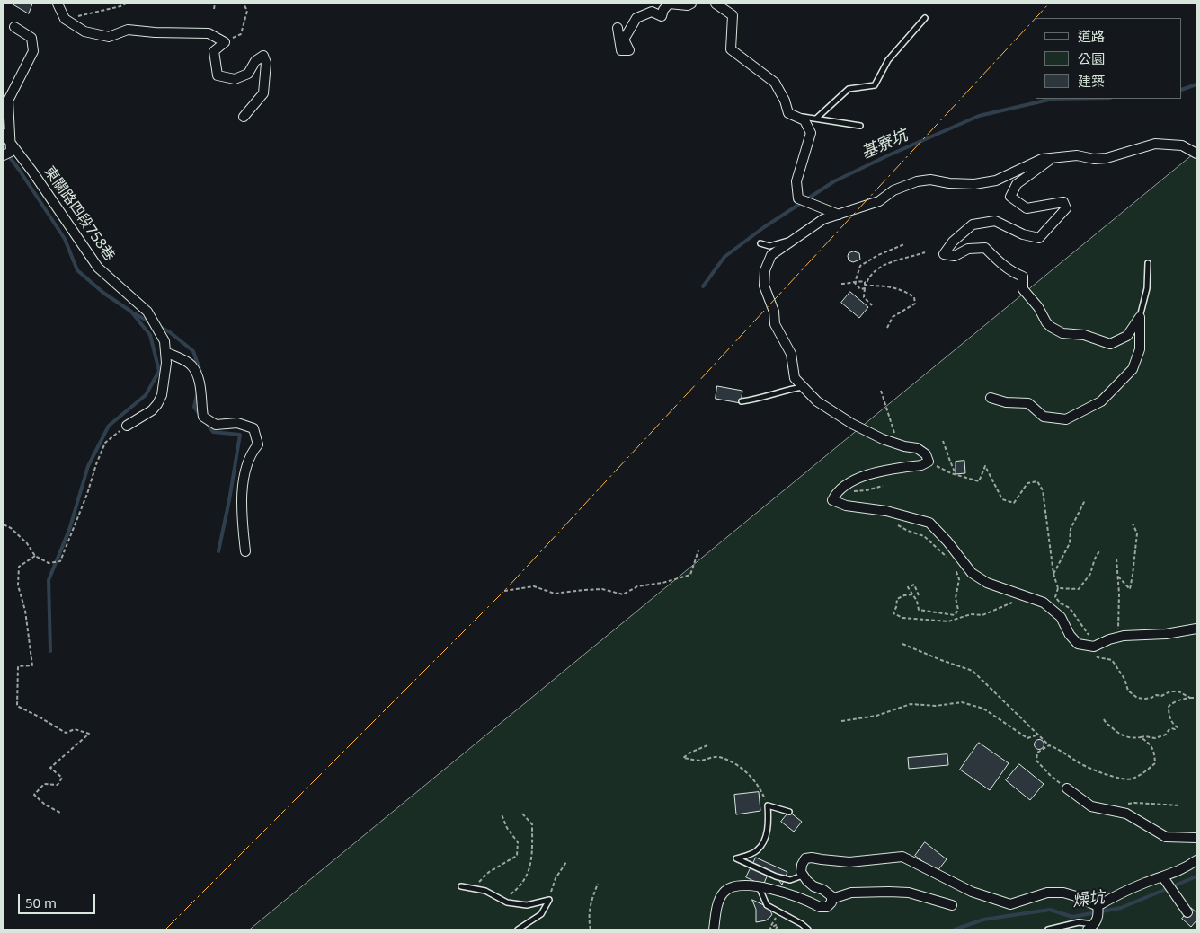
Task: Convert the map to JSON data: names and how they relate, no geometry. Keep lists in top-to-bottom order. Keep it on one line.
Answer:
{"streets":{"street":["東關路四段758巷"]},"water":["基寮坑","燥坑"],"legend":["道路","公園","建築"],"scale_bar":"50 m"}
